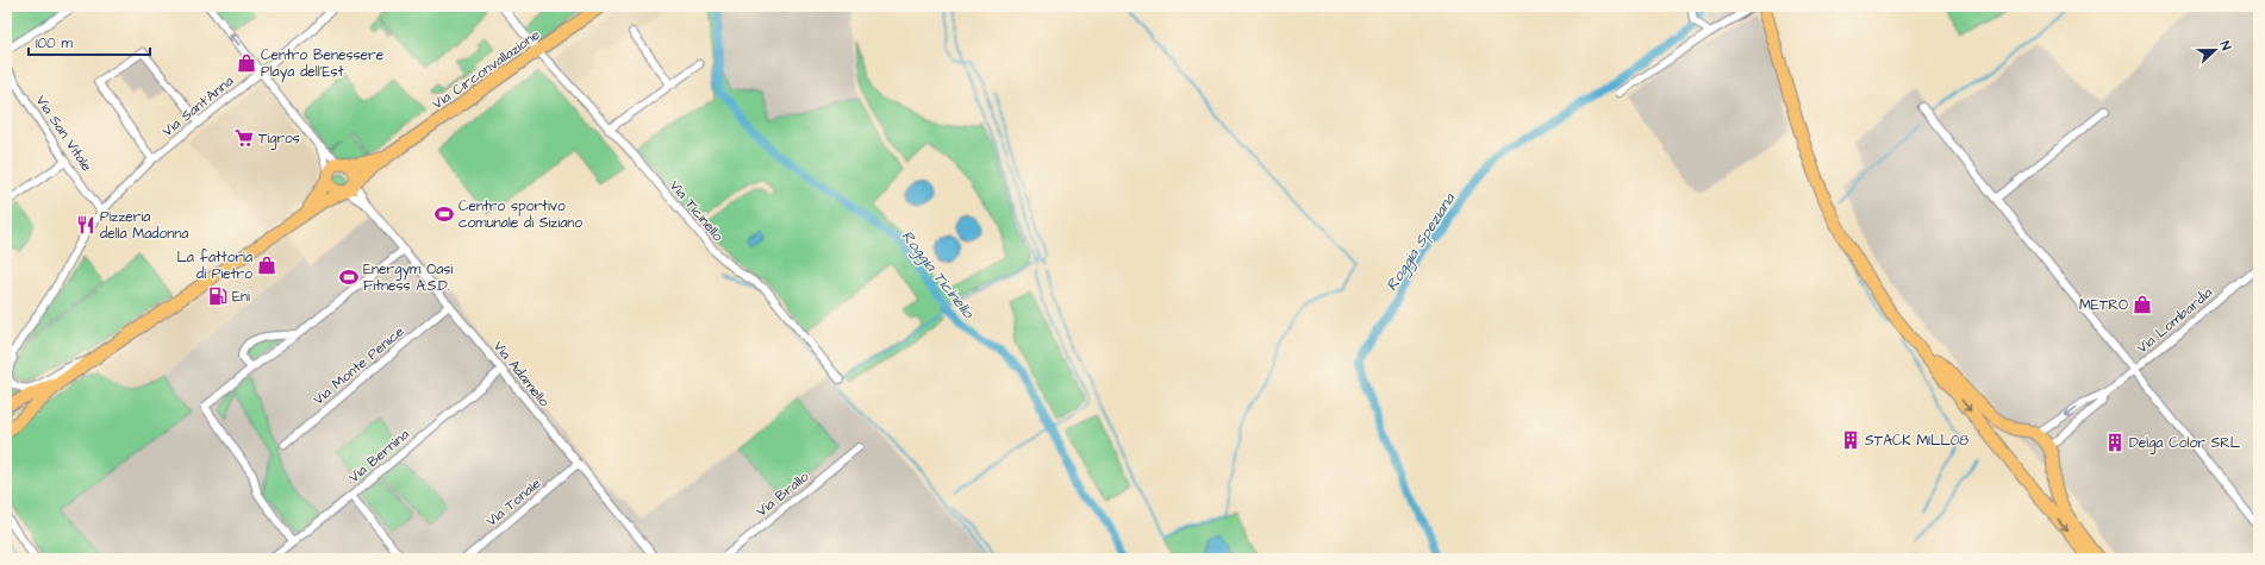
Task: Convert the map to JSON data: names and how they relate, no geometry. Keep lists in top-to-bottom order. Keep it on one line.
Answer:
{"streets":{"main road":["Via Circonvallazione"],"street":["Via Sant'Anna","Via San Vitale","Via Ticinello","Via Lombardia","Via Monte Penice","Via Adamello","Via Bernina","Via Brallo","Via Tonale"]},"crossings":[["Via Circonvallazione","Via Ticinello"],["Via Sant'Anna","Via San Vitale"],["Via Monte Penice","Via Adamello"],["Via Adamello","Via Bernina"],["Via Adamello","Via Tonale"]],"water":["Roggia Speziana","Roggia Ticinello"],"places":{"shop":["Centro Benessere Playa dell'Est","La fattoria di Pietro","METRO"],"supermarket":["Tigros"],"sports":["Centro sportivo comunale di Siziano","Energym Oasi Fitness A.S.D."],"restaurant":["Pizzeria della Madonna"],"fuel station":["Eni"],"building":["STACK MILL08","Delga Color SRL"]},"scale_bar":"100 m","north":"right"}
